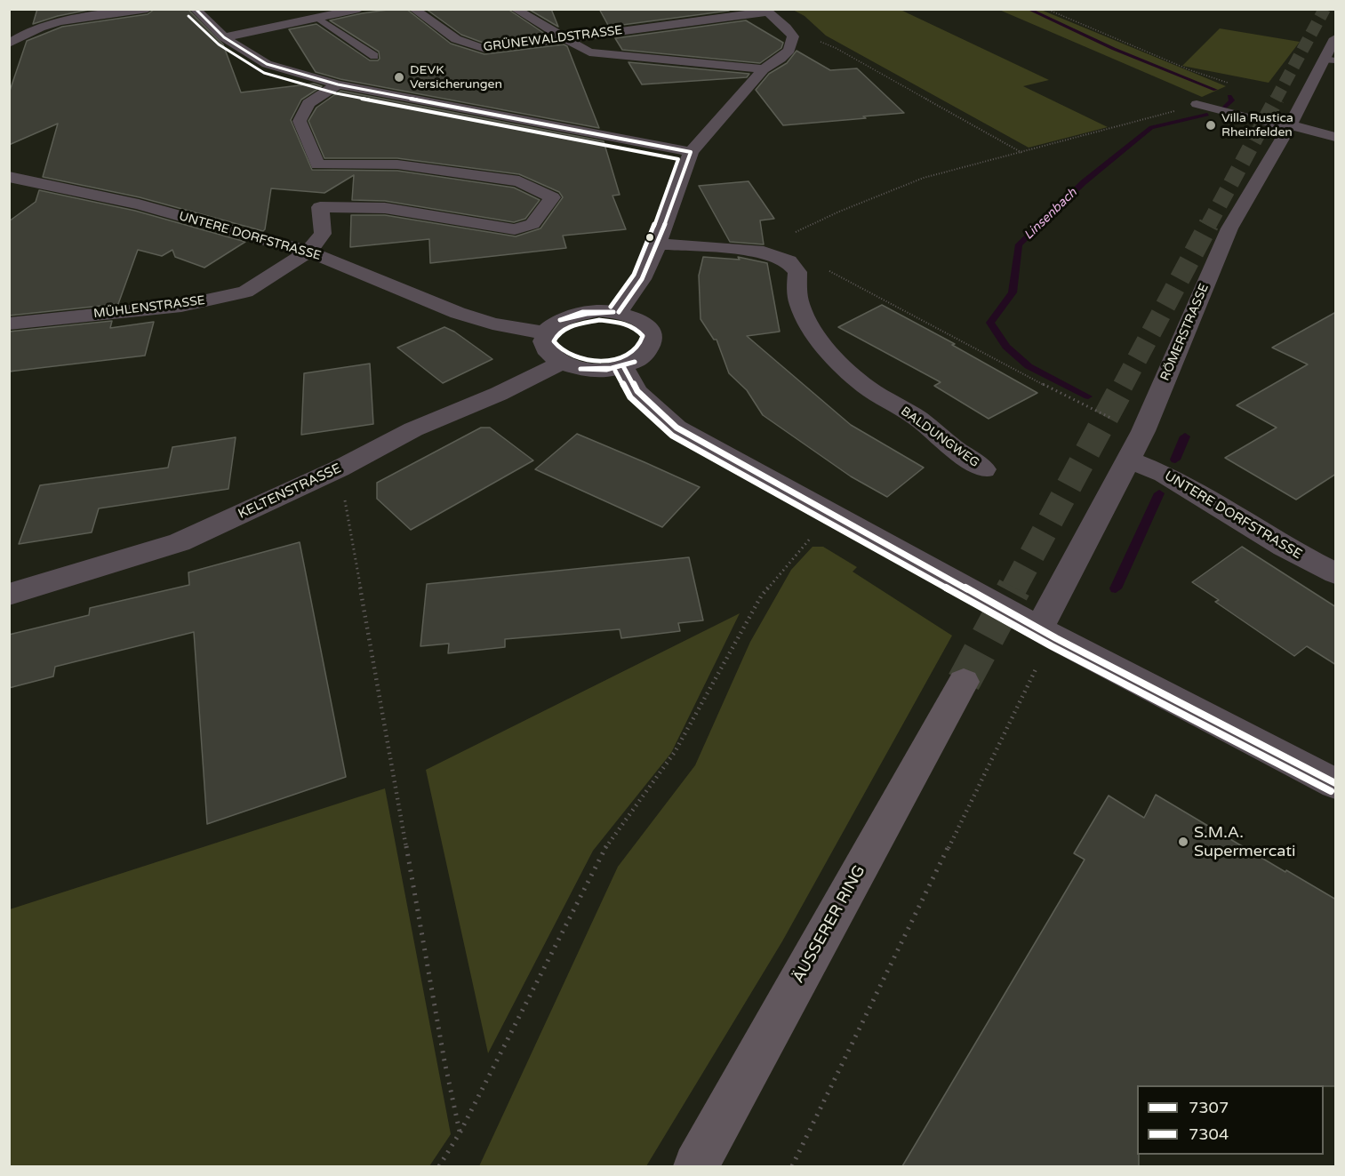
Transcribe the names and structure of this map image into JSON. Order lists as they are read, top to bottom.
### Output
{
  "streets": {
    "main road": ["ÄUSSERER RING"],
    "street": [
      "GRÜNEWALDSTRASSE",
      "UNTERE DORFSTRASSE",
      "MÜHLENSTRASSE",
      "RÖMERSTRASSE",
      "BALDUNGWEG",
      "KELTENSTRASSE"
    ]
  },
  "crossings": [
    ["UNTERE DORFSTRASSE", "MÜHLENSTRASSE"],
    ["UNTERE DORFSTRASSE", "RÖMERSTRASSE"],
    ["UNTERE DORFSTRASSE", "KELTENSTRASSE"]
  ],
  "water": ["Linsenbach"],
  "places": ["DEVK Versicherungen", "Villa Rustica Rheinfelden", "S.M.A. Supermercati"],
  "lines": ["transit line 7307", "transit line 7304"],
  "legend": ["7307", "7304"]
}
